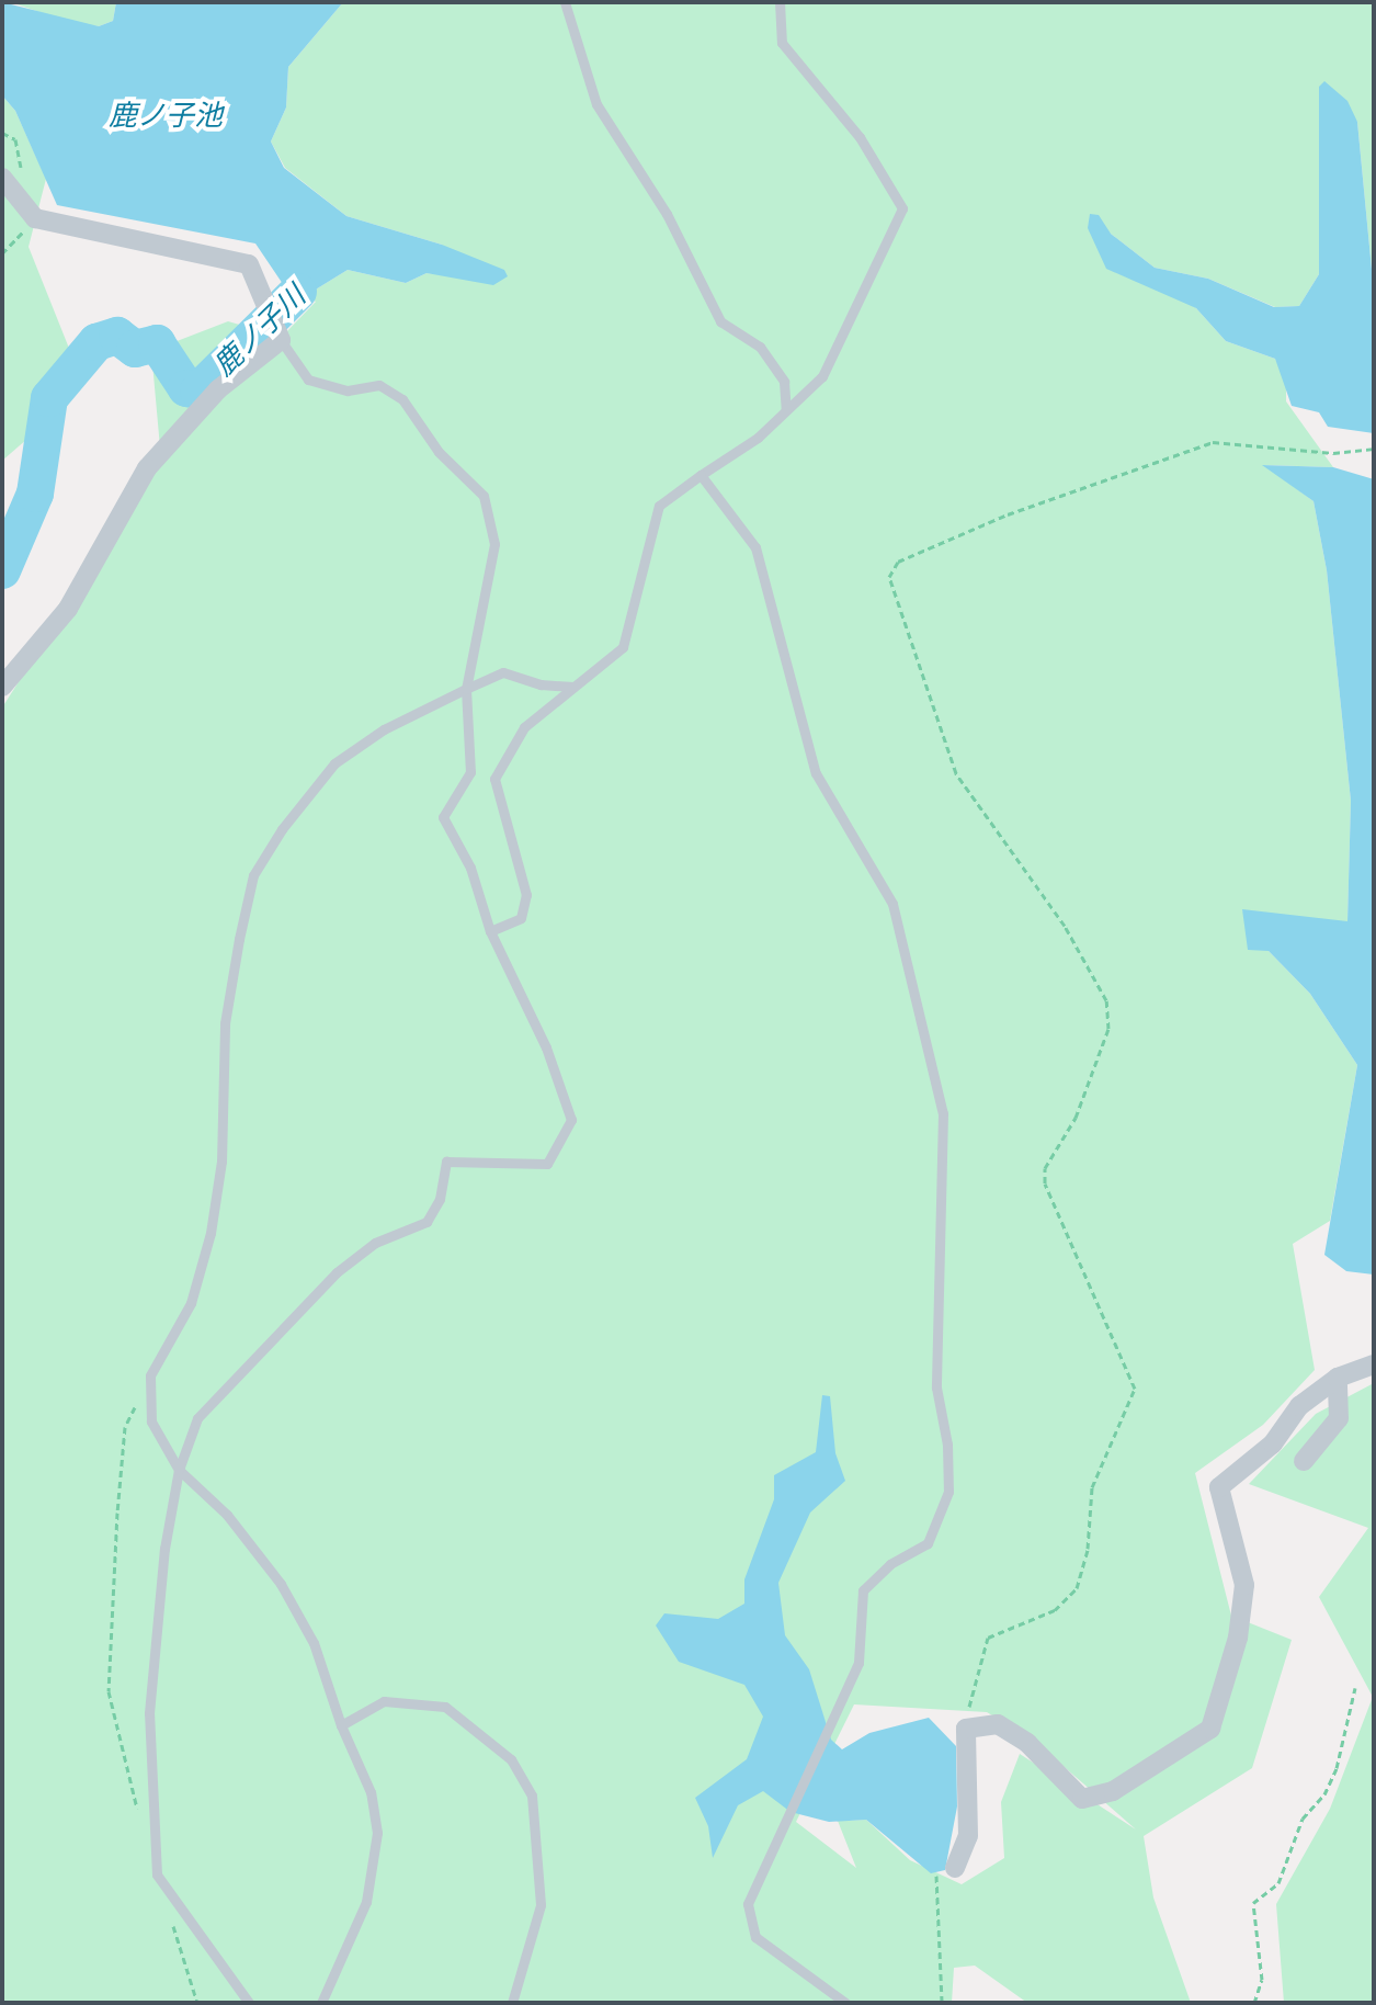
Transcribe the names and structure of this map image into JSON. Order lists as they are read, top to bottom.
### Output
{
  "water": ["鹿ノ子池", "鹿ノ子川"]
}
